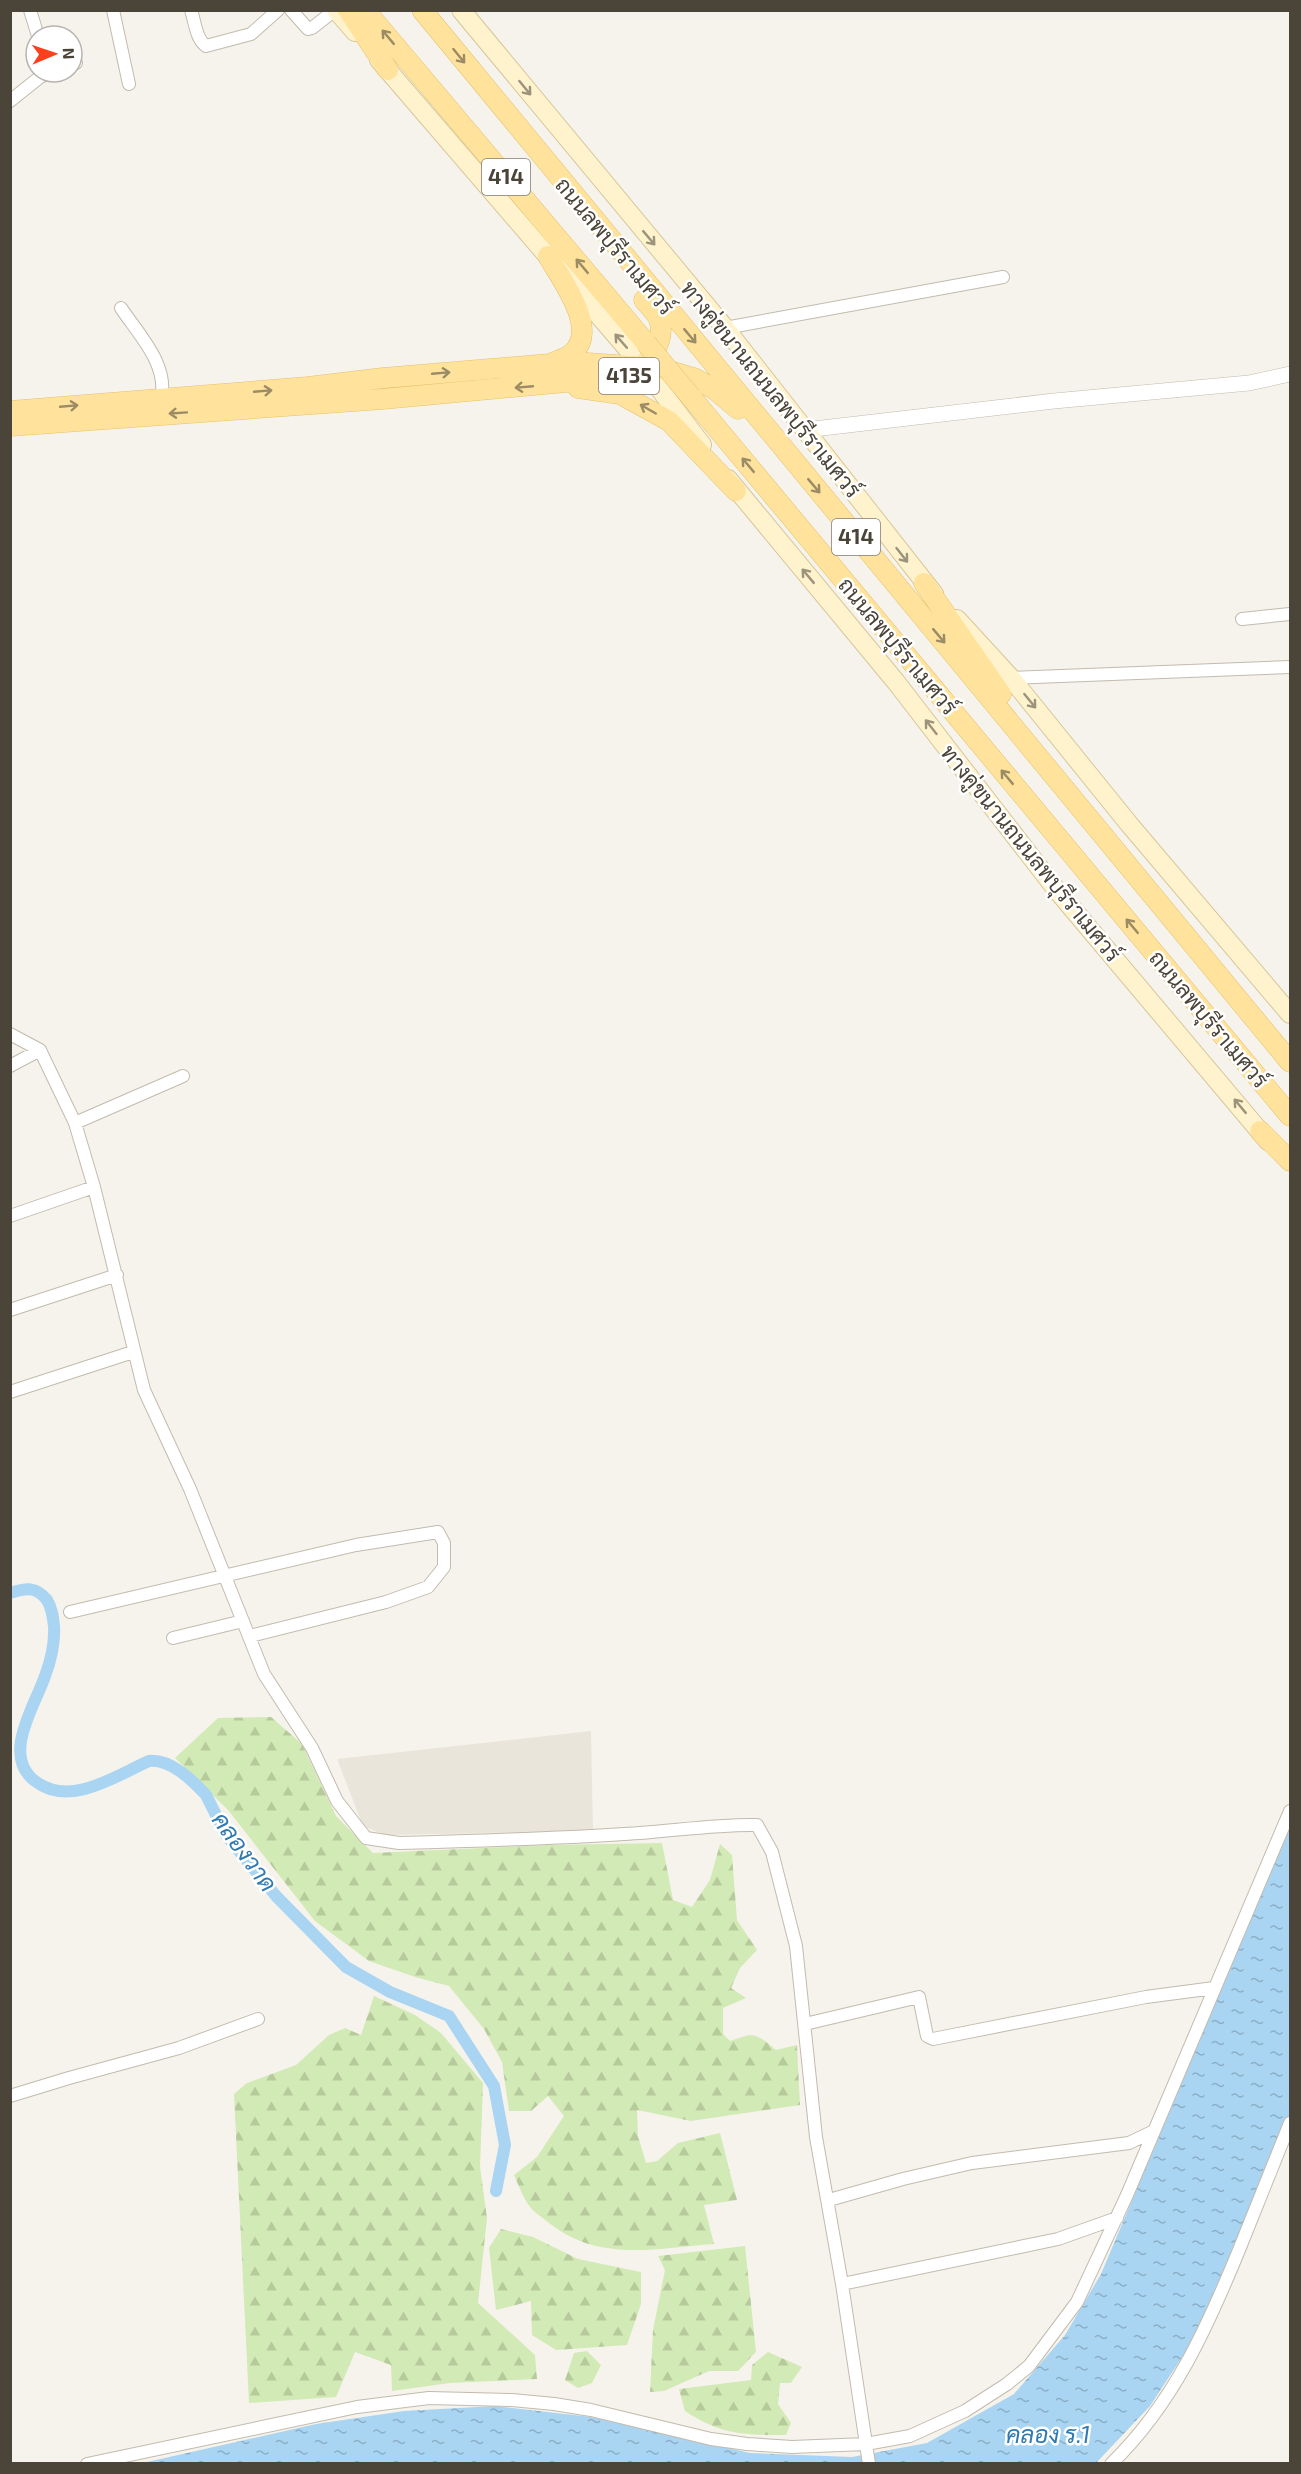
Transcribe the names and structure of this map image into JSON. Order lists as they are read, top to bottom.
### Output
{
  "streets": {
    "main road": [
      "414",
      "ถนนลพบุรีราเมศวร์",
      "4135",
      "ทางคู่ขนานถนนลพบุรีราเมศวร์"
    ]
  },
  "crossings": [
    ["ถนนลพบุรีราเมศวร์", "4135"],
    ["4135", "ทางคู่ขนานถนนลพบุรีราเมศวร์"]
  ],
  "water": ["คลองวาด", "คลอง ร.1"],
  "north": "right"
}
